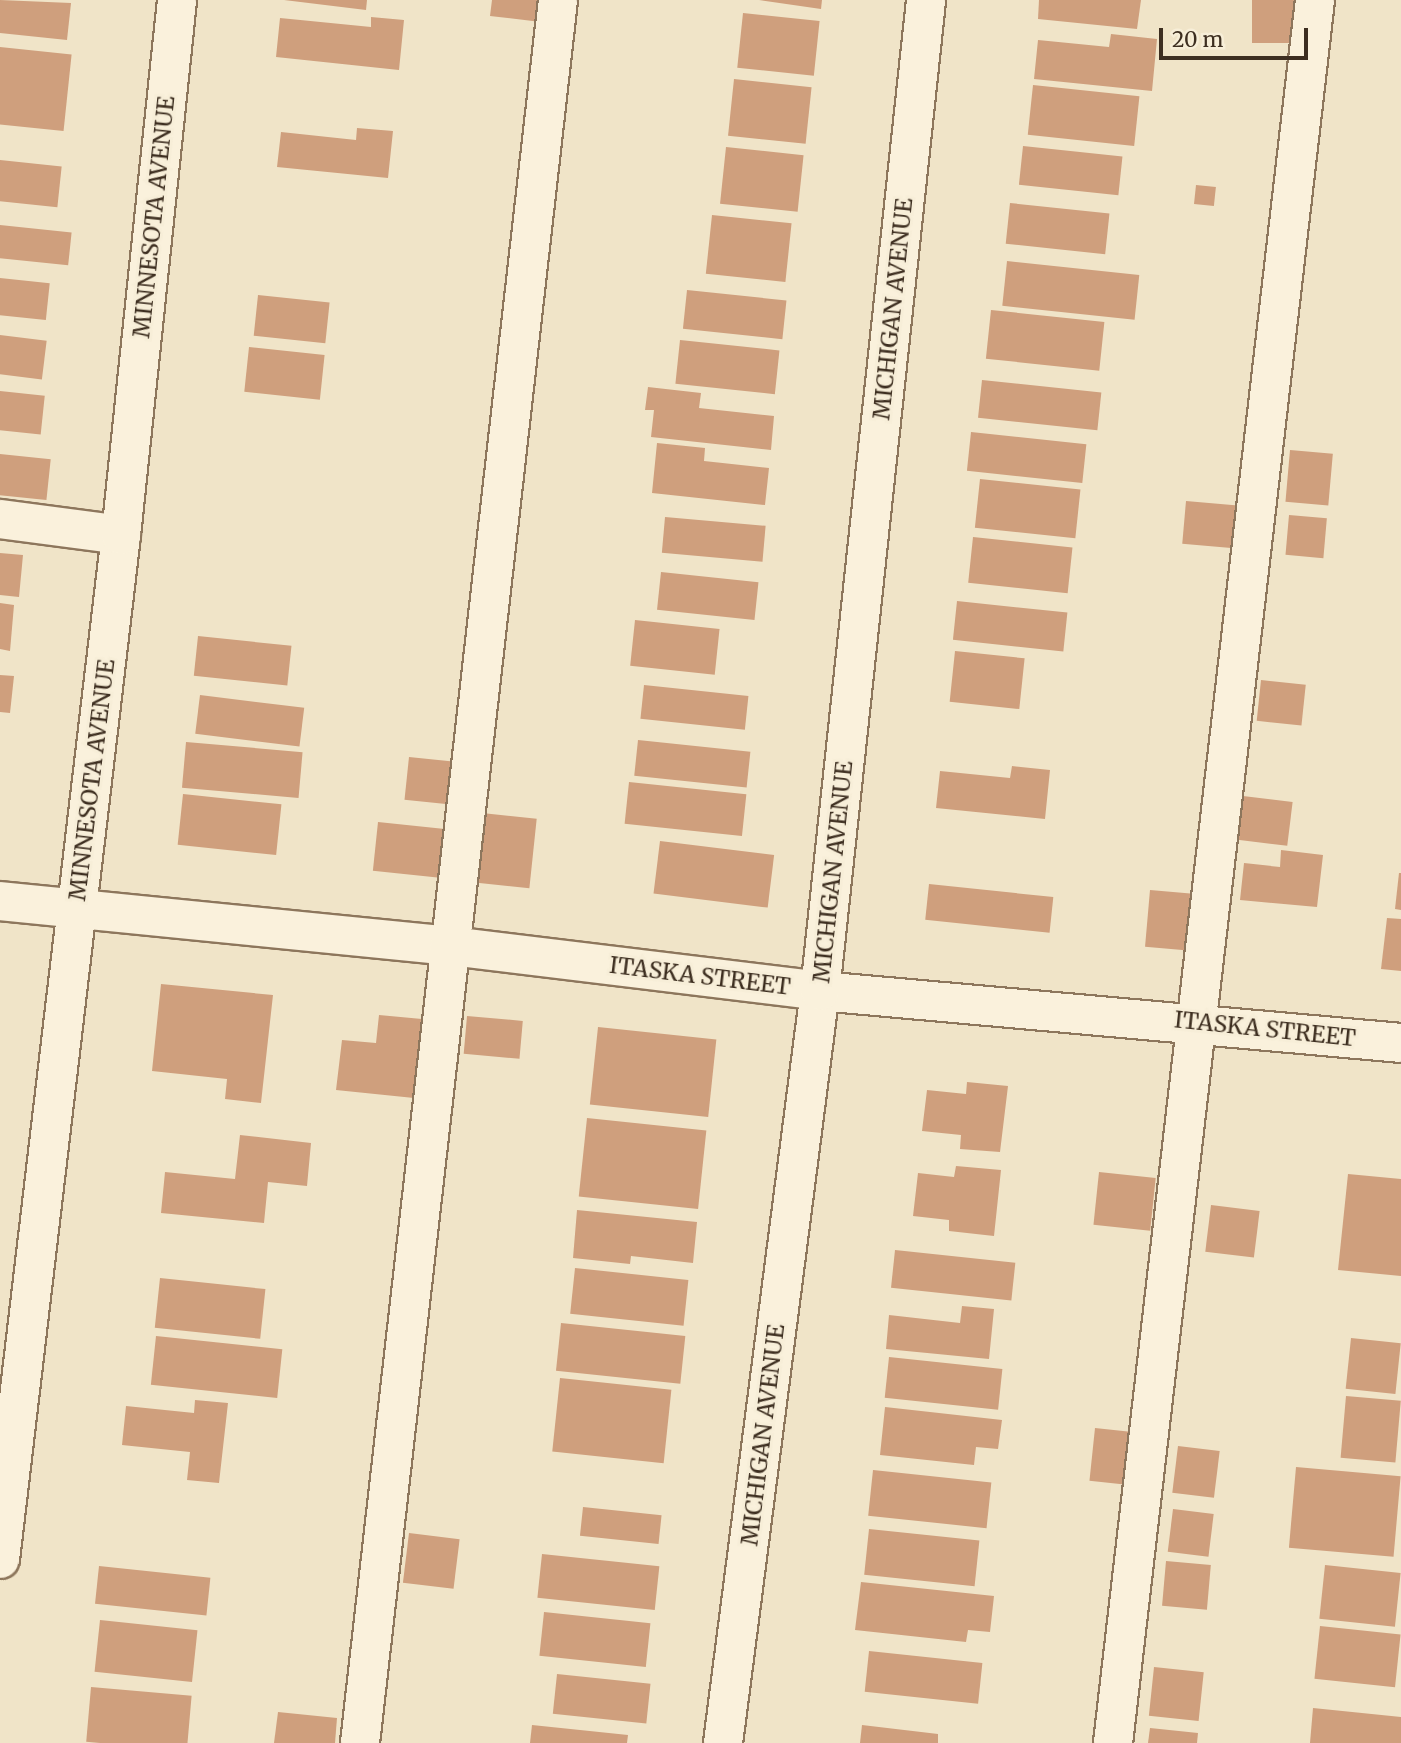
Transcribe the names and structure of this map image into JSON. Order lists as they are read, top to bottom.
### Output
{
  "streets": {
    "street": ["MINNESOTA AVENUE", "MICHIGAN AVENUE", "ITASKA STREET"]
  },
  "crossings": [
    ["MINNESOTA AVENUE", "ITASKA STREET"],
    ["MICHIGAN AVENUE", "ITASKA STREET"]
  ],
  "scale_bar": "20 m"
}
